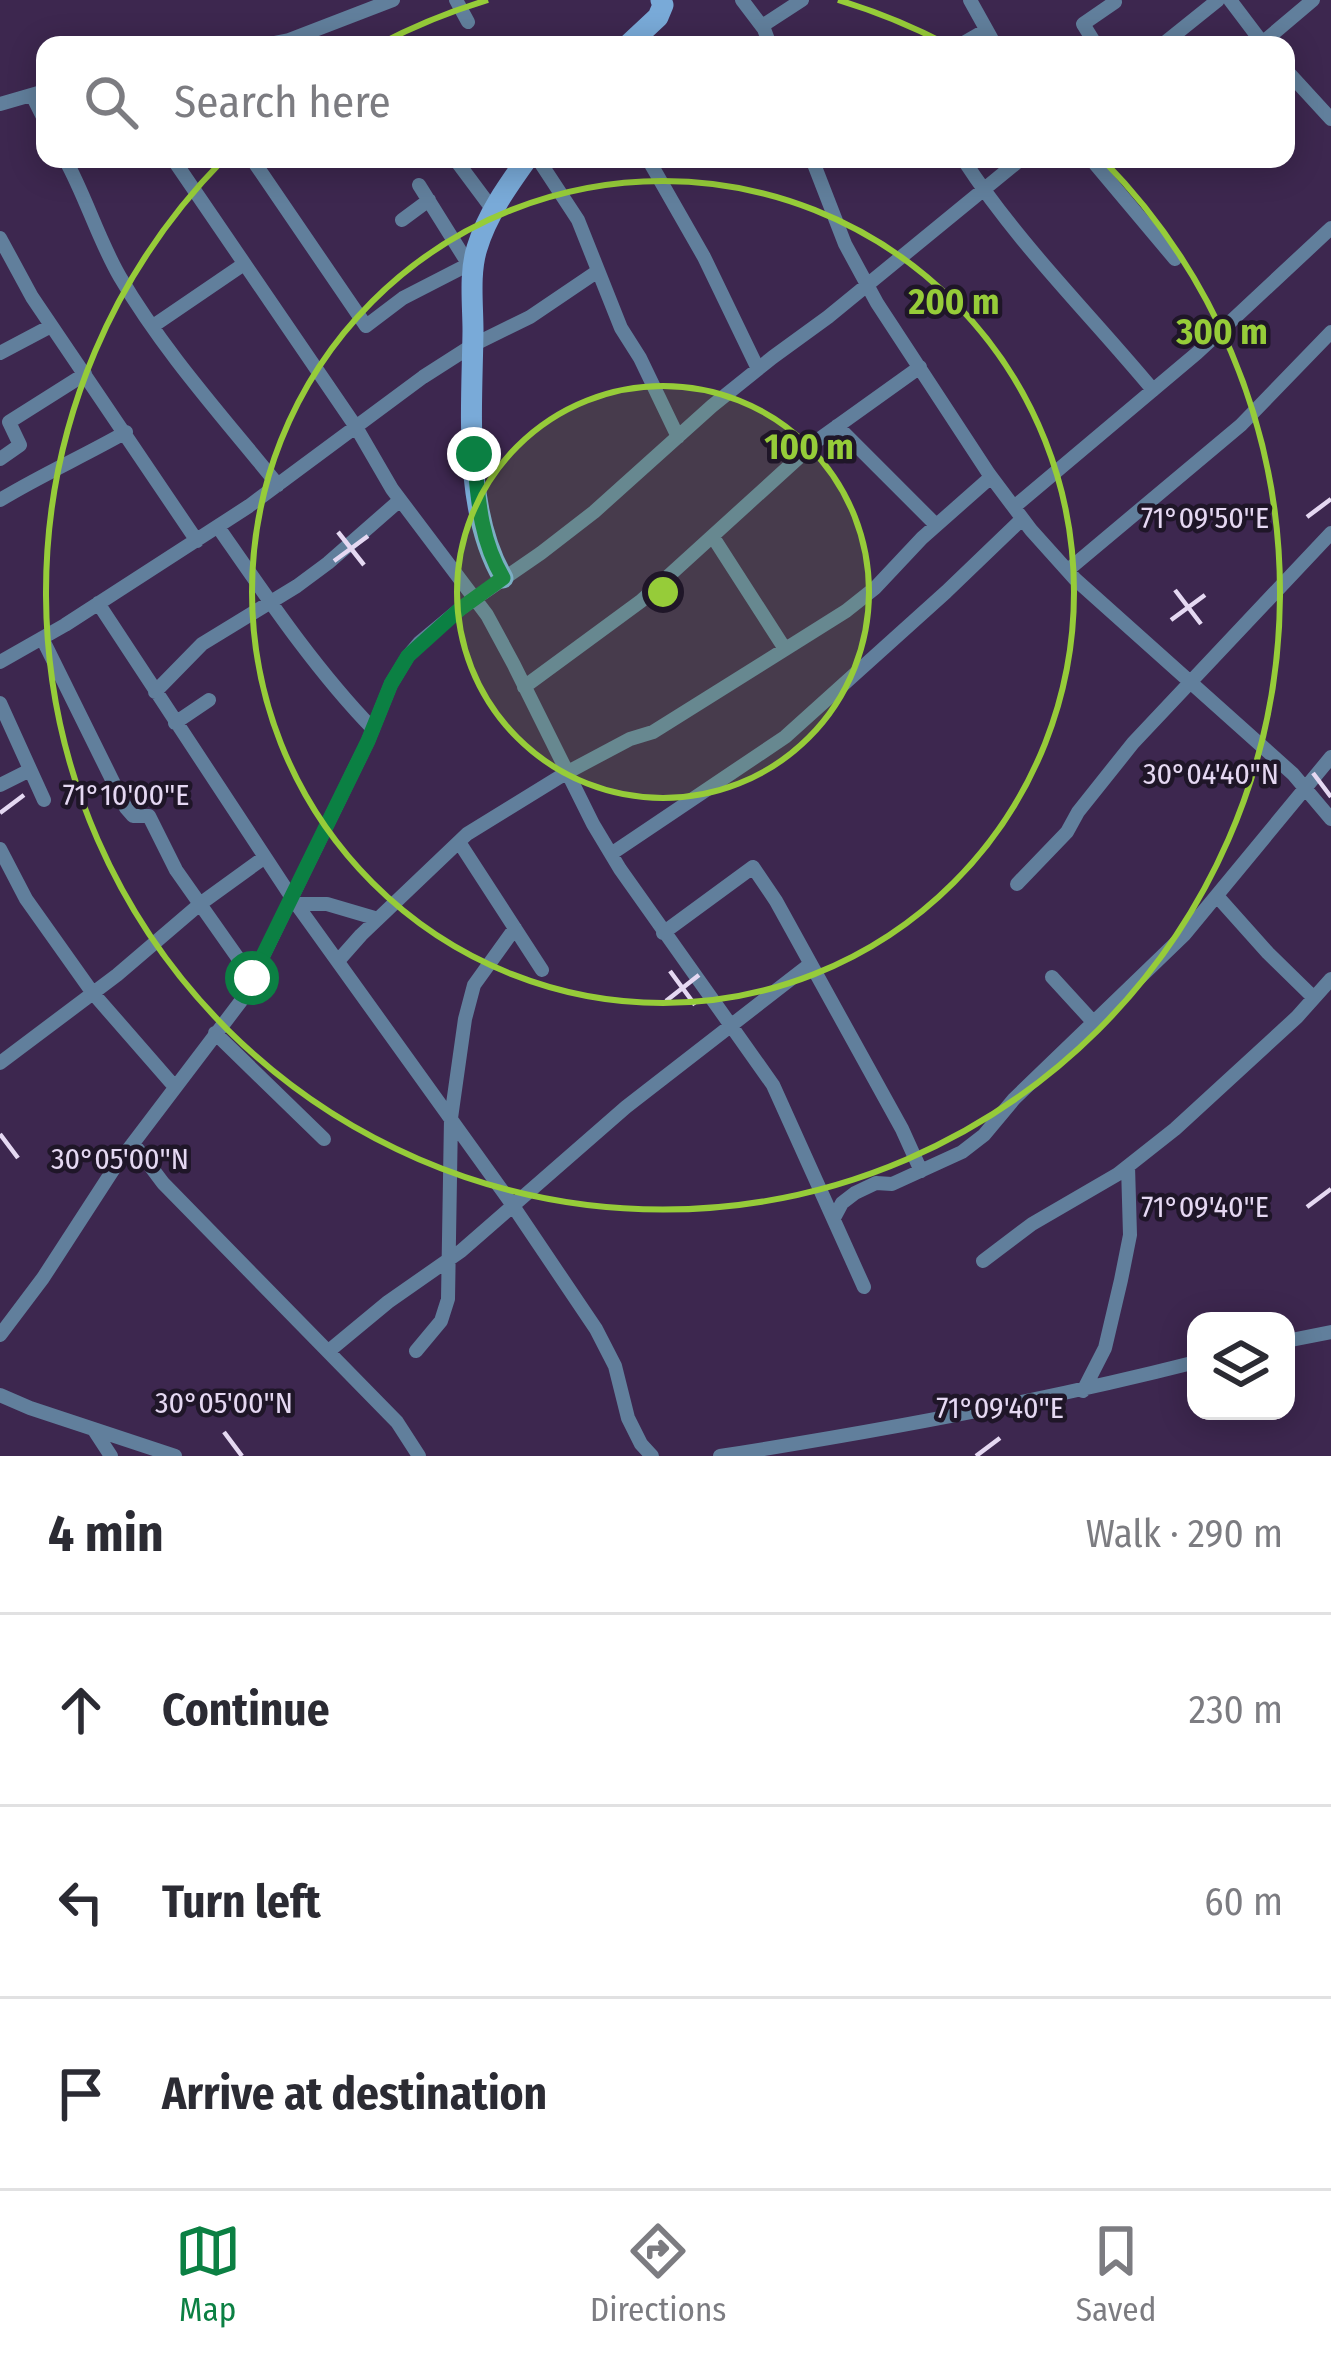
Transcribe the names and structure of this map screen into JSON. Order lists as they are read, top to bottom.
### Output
{
  "page": {
    "search": "Search here",
    "heading": ["4 min", "Walk · 290 m"],
    "list": [
      ["Continue", "230 m"],
      ["Turn left", "60 m"],
      "Arrive at destination"
    ],
    "nav": ["Map", "Directions", "Saved"]
  },
  "coordinates": [
    "71°09'50\"E",
    "30°04'40\"N",
    "71°10'00\"E",
    "30°05'00\"N",
    "71°09'40\"E"
  ],
  "rings": ["200 m", "300 m", "100 m"]
}
